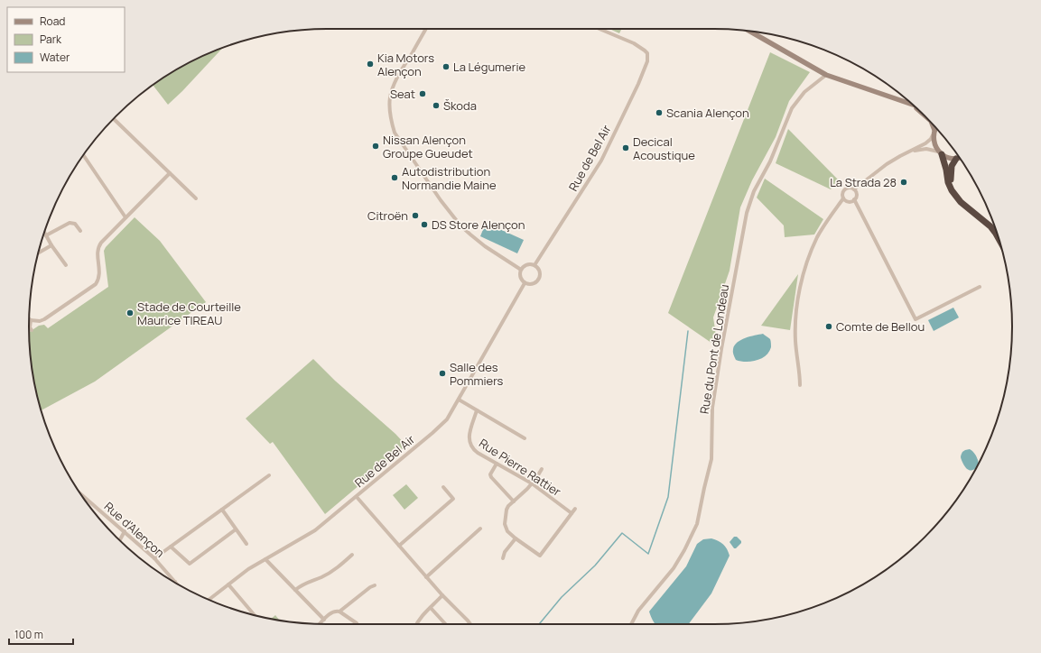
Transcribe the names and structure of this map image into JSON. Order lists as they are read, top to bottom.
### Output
{
  "streets": {
    "street": [
      "Rue de Bel Air",
      "Rue du Pont de Londeau",
      "Rue Pierre Rattier",
      "Rue d'Alençon"
    ]
  },
  "places": [
    "Kia Motors Alençon",
    "La Légumerie",
    "Seat",
    "Škoda",
    "Scania Alençon",
    "Nissan Alençon Groupe Gueudet",
    "Decical Acoustique",
    "Autodistribution Normandie Maine",
    "La Strada 28",
    "Citroën",
    "DS Store Alençon",
    "Stade de Courteille Maurice TIREAU",
    "Comte de Bellou",
    "Salle des Pommiers"
  ],
  "legend": ["Road", "Park", "Water"],
  "scale_bar": "100 m"
}
